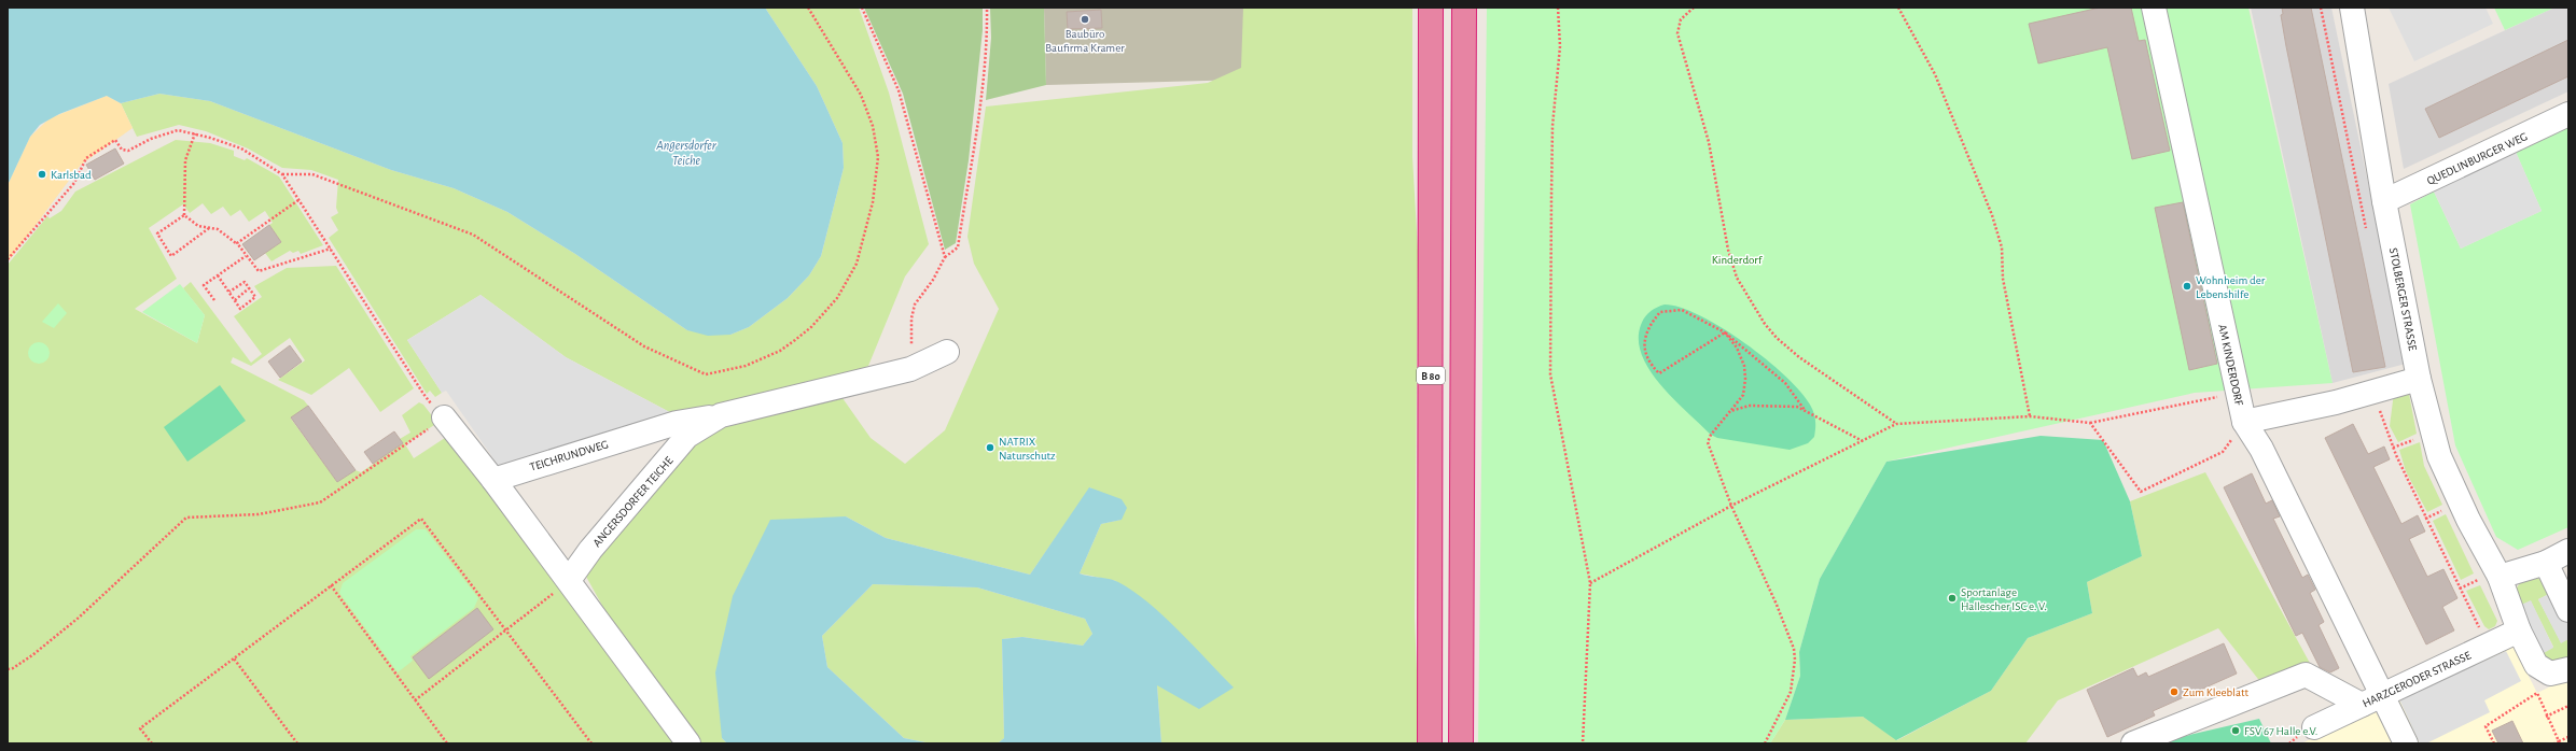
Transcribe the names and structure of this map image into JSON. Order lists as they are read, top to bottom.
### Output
{
  "streets": {
    "highway": ["B 80"],
    "street": [
      "QUEDLINBURGER WEG",
      "STOLBERGER STRASSE",
      "AM KINDERDORF",
      "TEICHRUNDWEG",
      "ANGERSDORFER TEICHE",
      "HARZGERODER STRASSE"
    ]
  },
  "crossings": [
    ["QUEDLINBURGER WEG", "STOLBERGER STRASSE"],
    ["AM KINDERDORF", "HARZGERODER STRASSE"],
    ["TEICHRUNDWEG", "ANGERSDORFER TEICHE"]
  ],
  "water": ["Angersdorfer Teiche"],
  "parks": ["Kinderdorf"],
  "places": [
    "Baubüro Baufirma Kramer",
    "Karlsbad",
    "Wohnheim der Lebenshilfe",
    "NATRIX Naturschutz",
    "Sportanlage Hallescher ISC e. V.",
    "Zum Kleeblatt",
    "FSV 67 Halle e.V."
  ]
}
